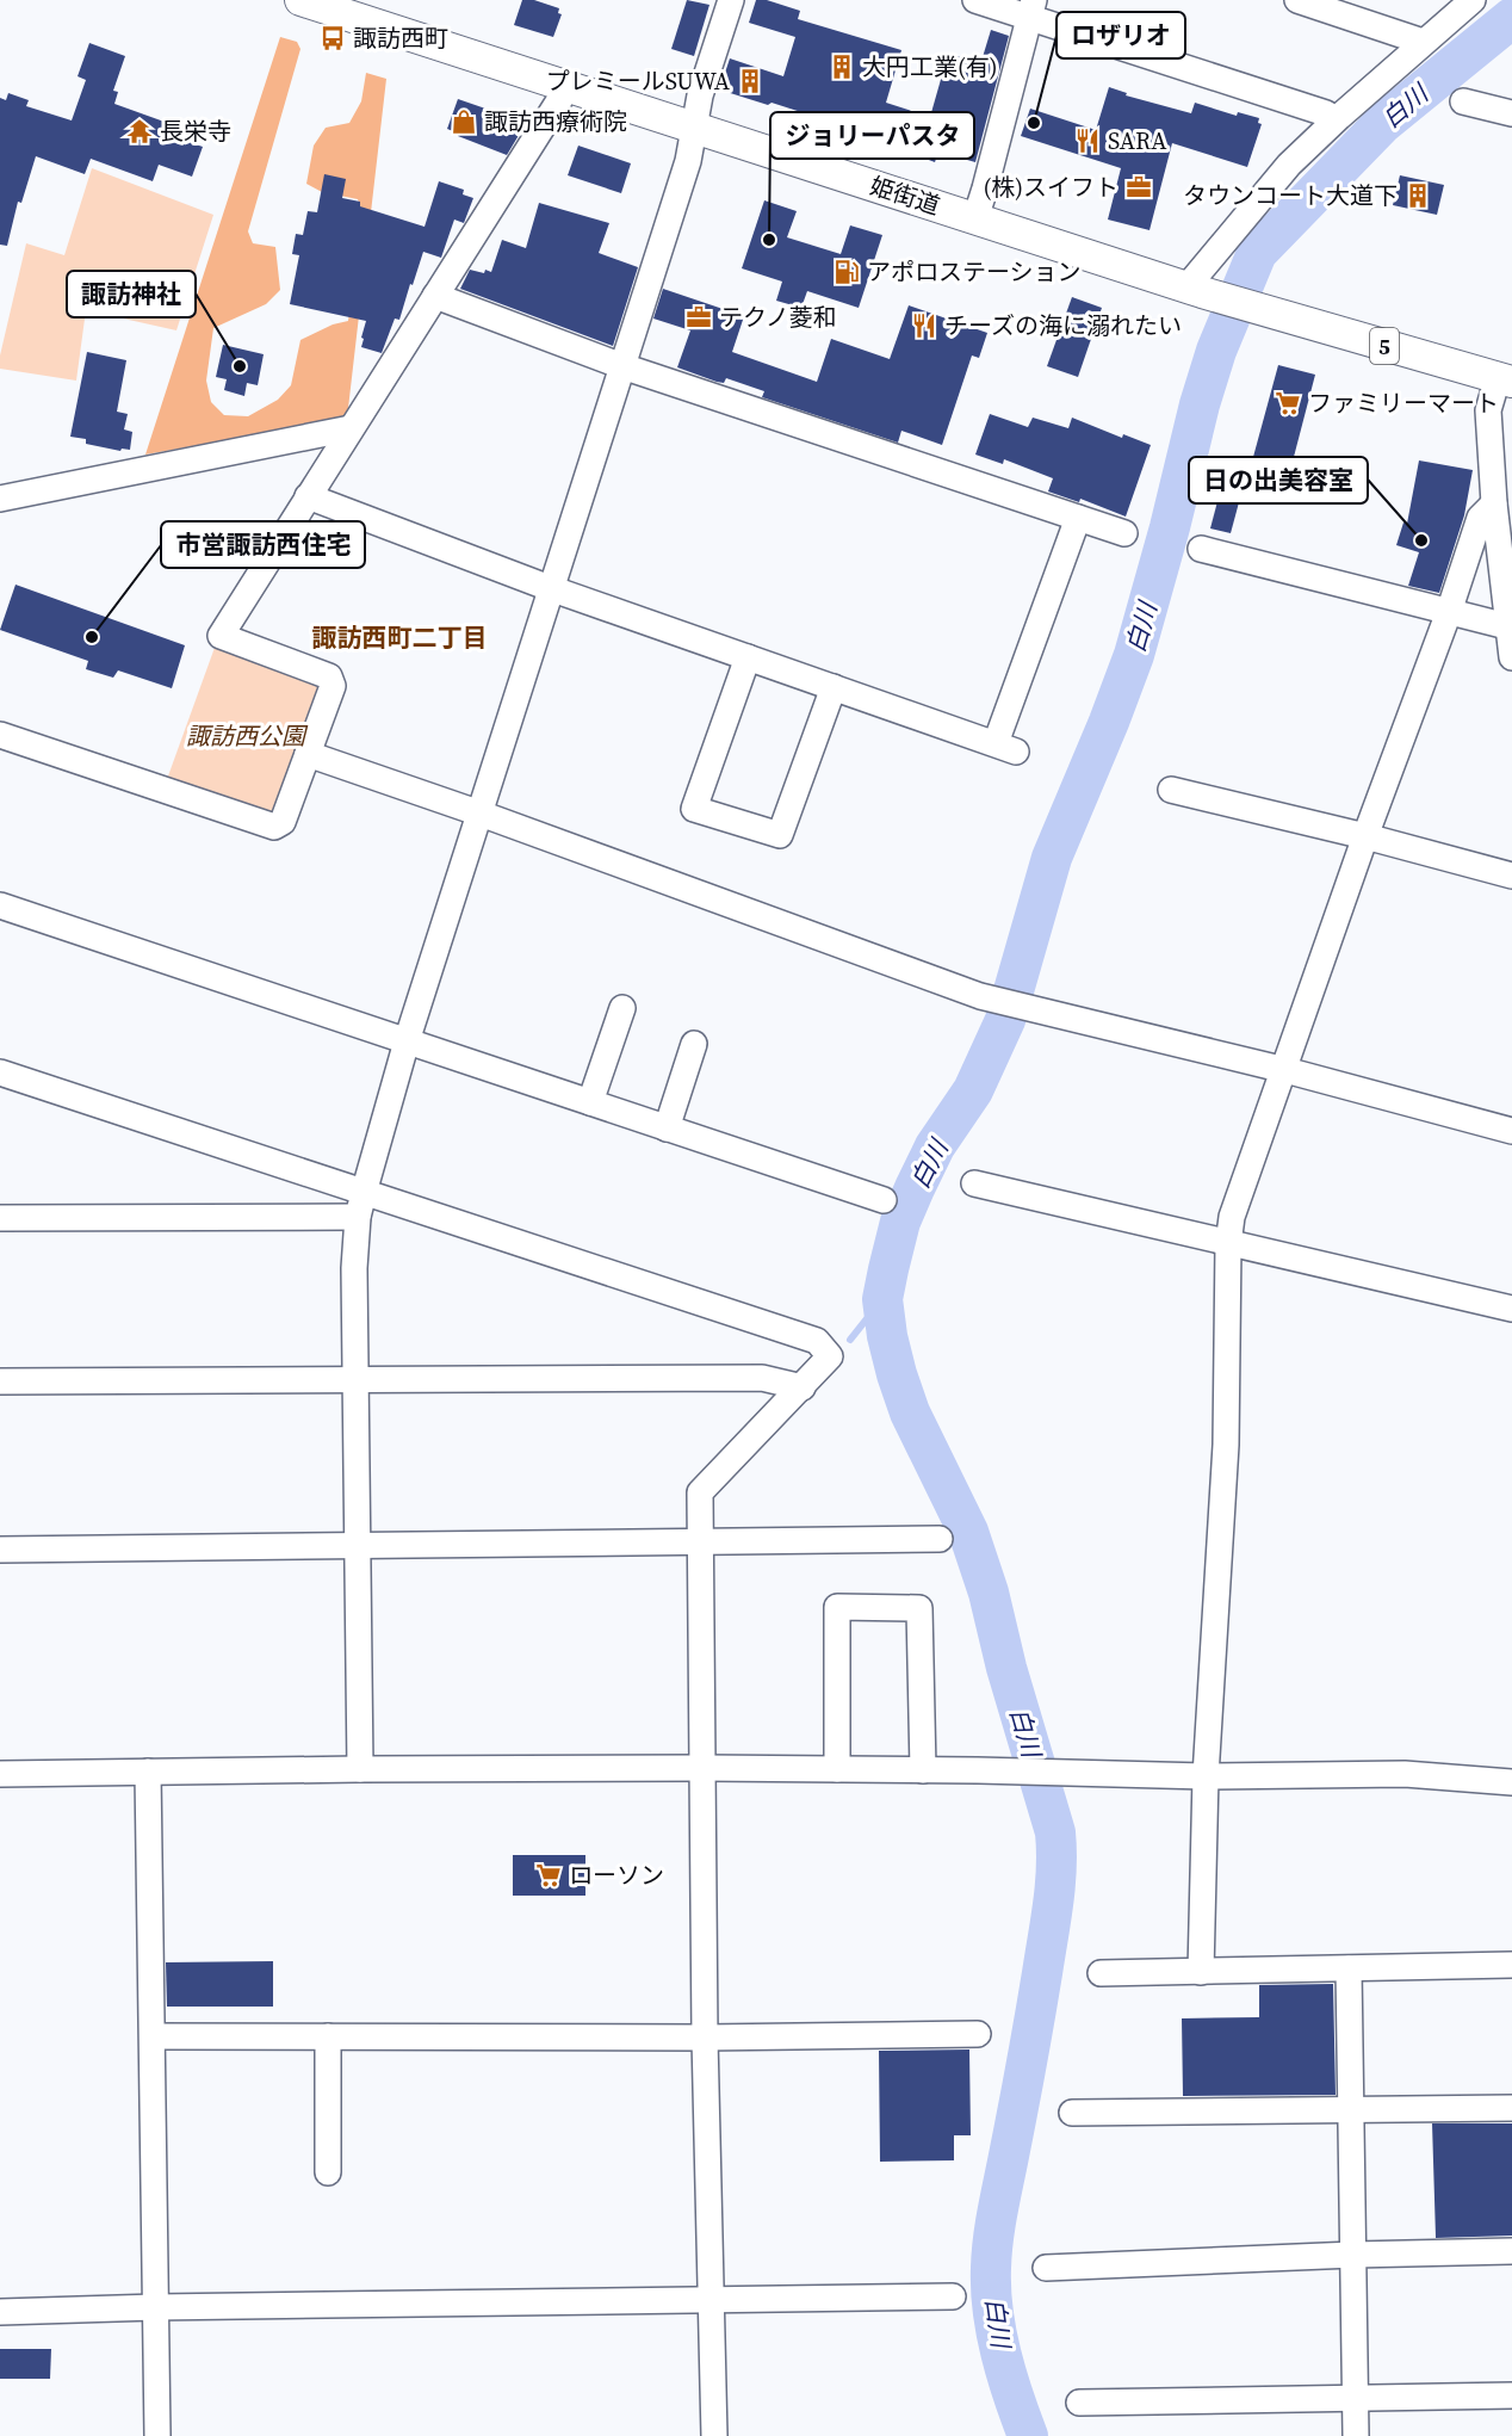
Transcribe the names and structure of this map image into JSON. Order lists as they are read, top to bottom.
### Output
{
  "streets": {
    "main road": ["姫街道", "5"]
  },
  "districts": ["諏訪西町二丁目"],
  "water": ["白川"],
  "parks": ["諏訪西公園"],
  "places": {
    "bus stop": ["諏訪西町"],
    "building": ["大円工業(有)", "プレミールSUWA", "タウンコート大道下"],
    "shop": ["諏訪西療術院"],
    "other": [
      "ロザリオ",
      "ジョリーパスタ",
      "諏訪神社",
      "日の出美容室",
      "市営諏訪西住宅"
    ],
    "temple": ["長栄寺"],
    "restaurant": ["SARA", "チーズの海に溺れたい"],
    "office": ["(株)スイフト", "テクノ菱和"],
    "fuel station": ["アポロステーション"],
    "supermarket": ["ファミリーマート", "ローソン"]
  }
}
